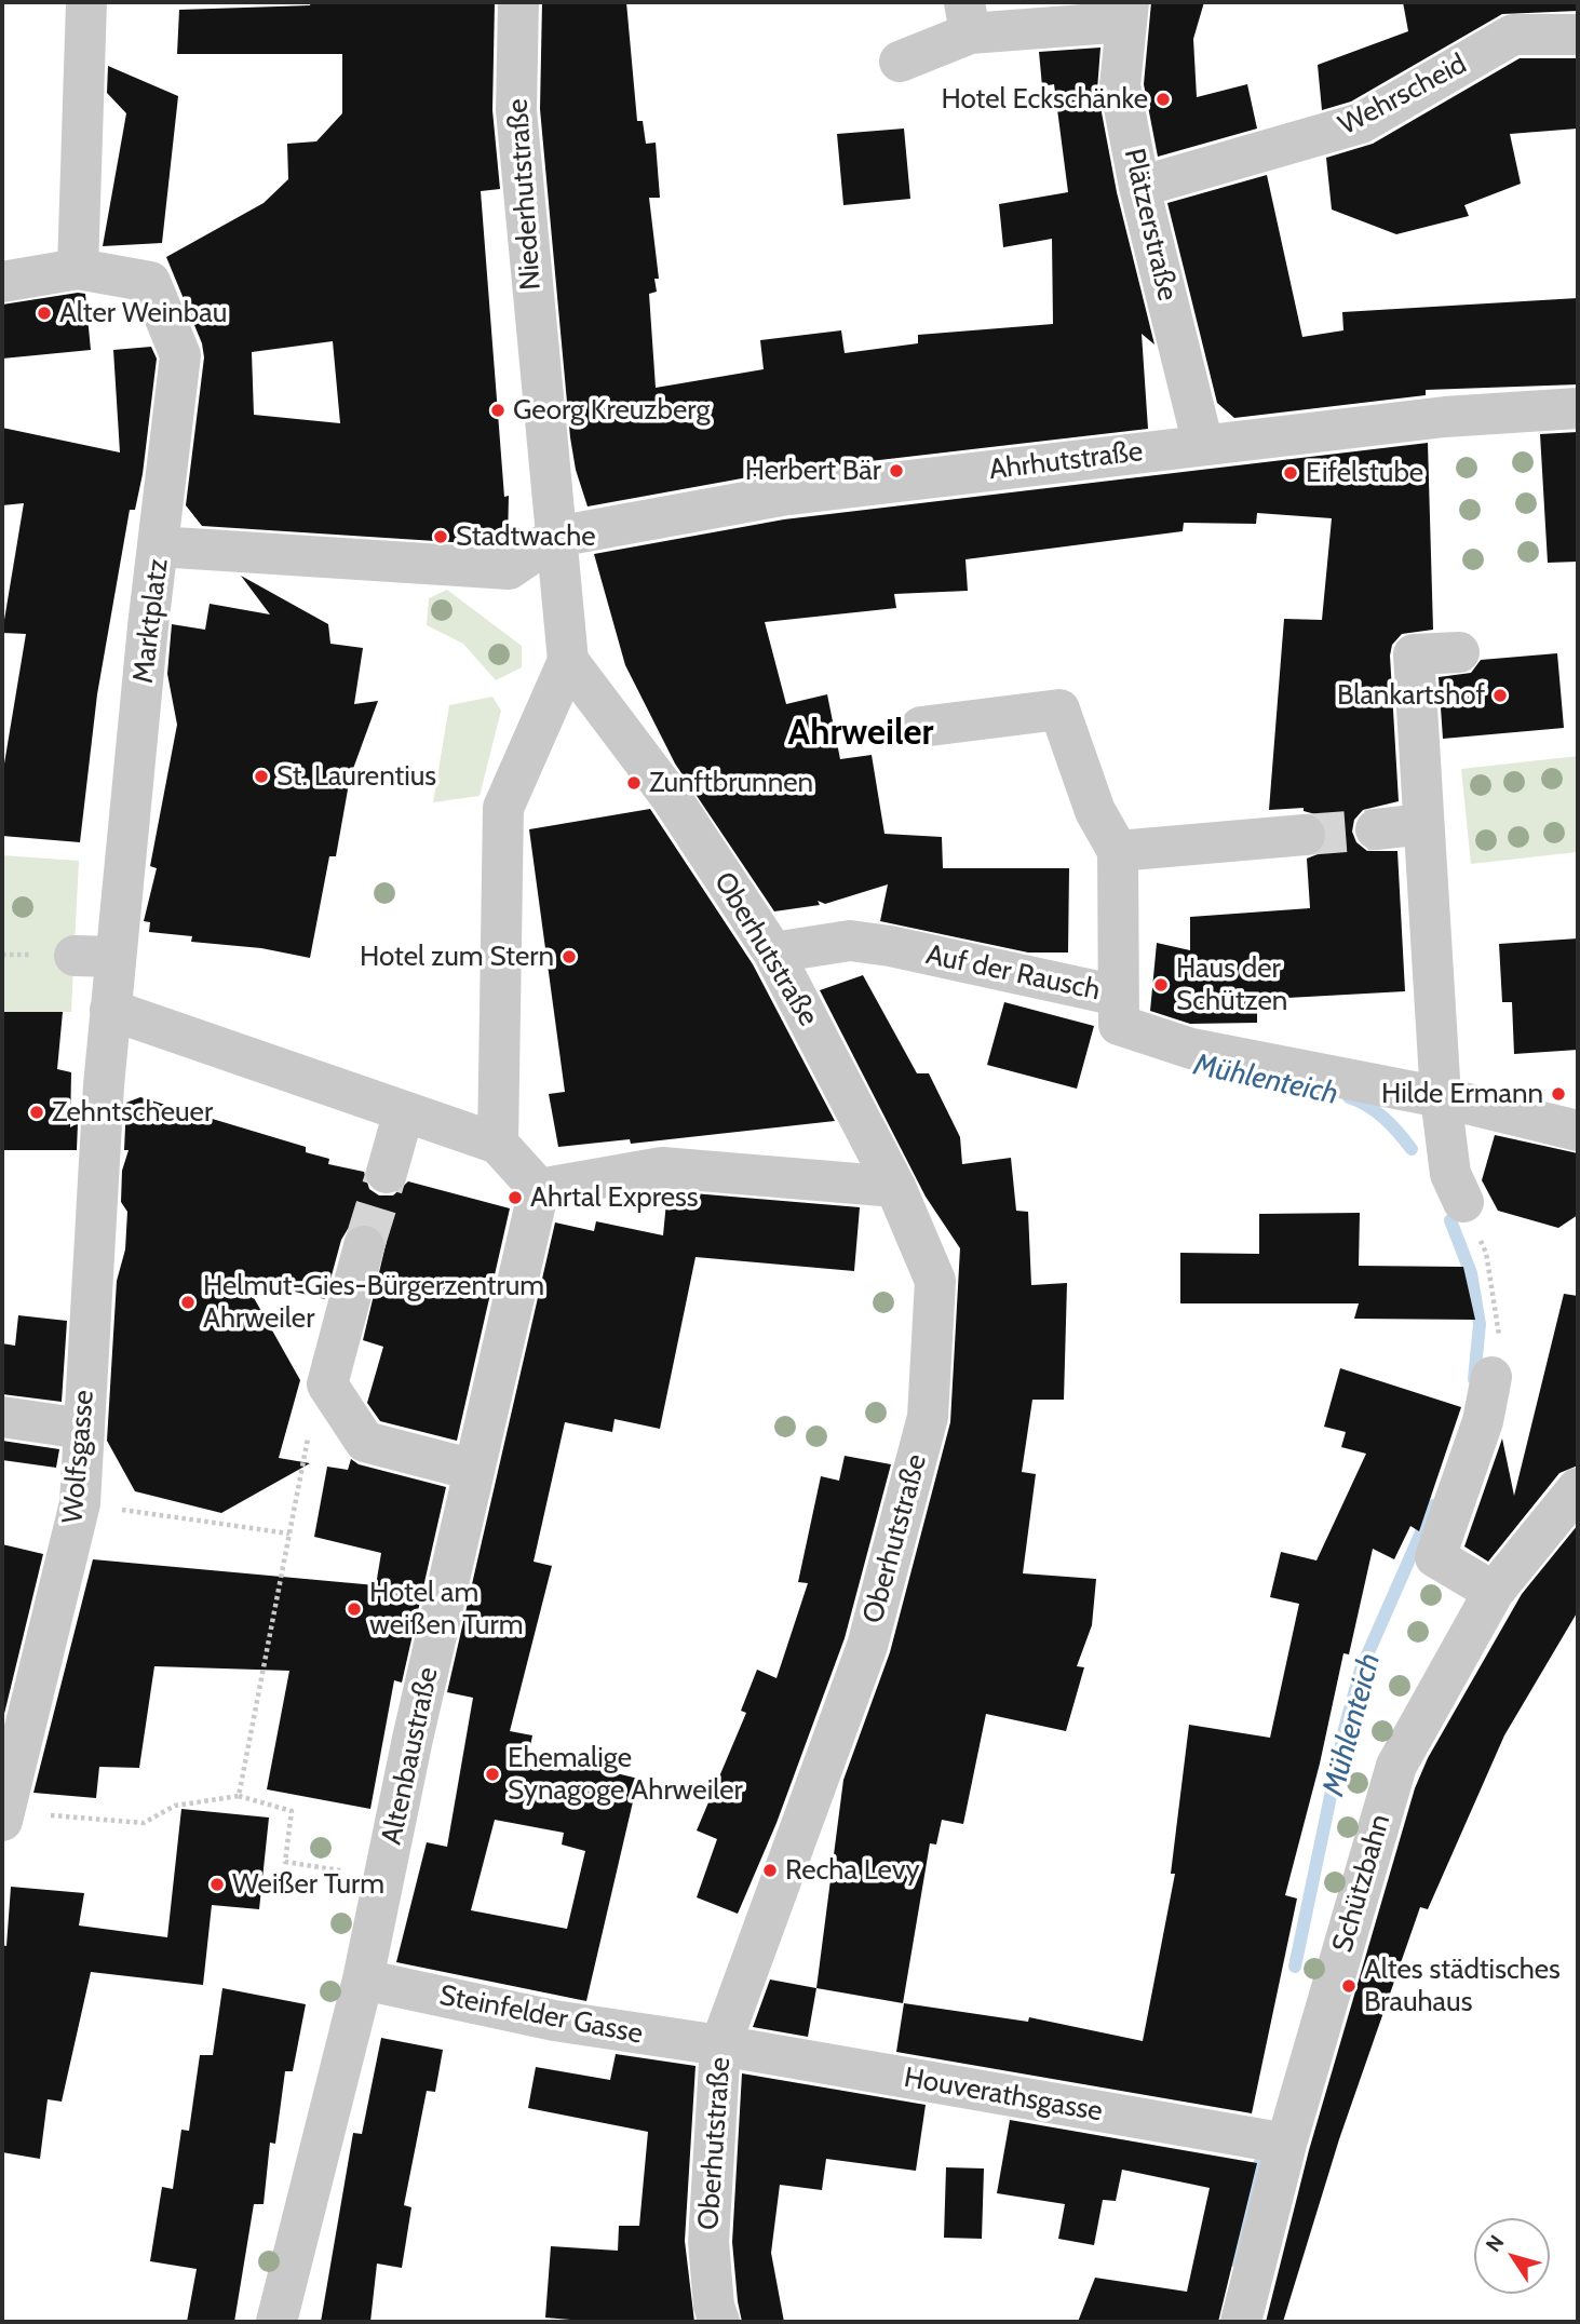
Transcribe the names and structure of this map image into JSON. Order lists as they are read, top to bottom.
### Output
{
  "streets": {
    "street": [
      "Wehrscheid",
      "Niederhutstraße",
      "Plätzerstraße",
      "Ahrhutstraße",
      "Marktplatz",
      "Oberhutstraße",
      "Auf der Rausch",
      "Wolfsgasse",
      "Altenbaustraße",
      "Schützbahn",
      "Steinfelder Gasse",
      "Houverathsgasse"
    ]
  },
  "crossings": [
    ["Wehrscheid", "Plätzerstraße"],
    ["Niederhutstraße", "Ahrhutstraße"],
    ["Niederhutstraße", "Marktplatz"],
    ["Plätzerstraße", "Ahrhutstraße"],
    ["Ahrhutstraße", "Marktplatz"],
    ["Marktplatz", "Wolfsgasse"],
    ["Oberhutstraße", "Auf der Rausch"],
    ["Oberhutstraße", "Steinfelder Gasse"],
    ["Oberhutstraße", "Houverathsgasse"],
    ["Altenbaustraße", "Steinfelder Gasse"],
    ["Schützbahn", "Houverathsgasse"],
    ["Steinfelder Gasse", "Houverathsgasse"]
  ],
  "districts": ["Ahrweiler"],
  "water": ["Mühlenteich"],
  "places": [
    "Hotel Eckschänke",
    "Alter Weinbau",
    "Georg Kreuzberg",
    "Herbert Bär",
    "Eifelstube",
    "Stadtwache",
    "Blankartshof",
    "St. Laurentius",
    "Zunftbrunnen",
    "Hotel zum Stern",
    "Haus der Schützen",
    "Hilde Ermann",
    "Zehntscheuer",
    "Ahrtal Express",
    "Helmut-Gies-Bürgerzentrum Ahrweiler",
    "Hotel am weißen Turm",
    "Ehemalige Synagoge Ahrweiler",
    "Recha Levy",
    "Weißer Turm",
    "Altes städtisches Brauhaus"
  ],
  "north": "top left"
}
